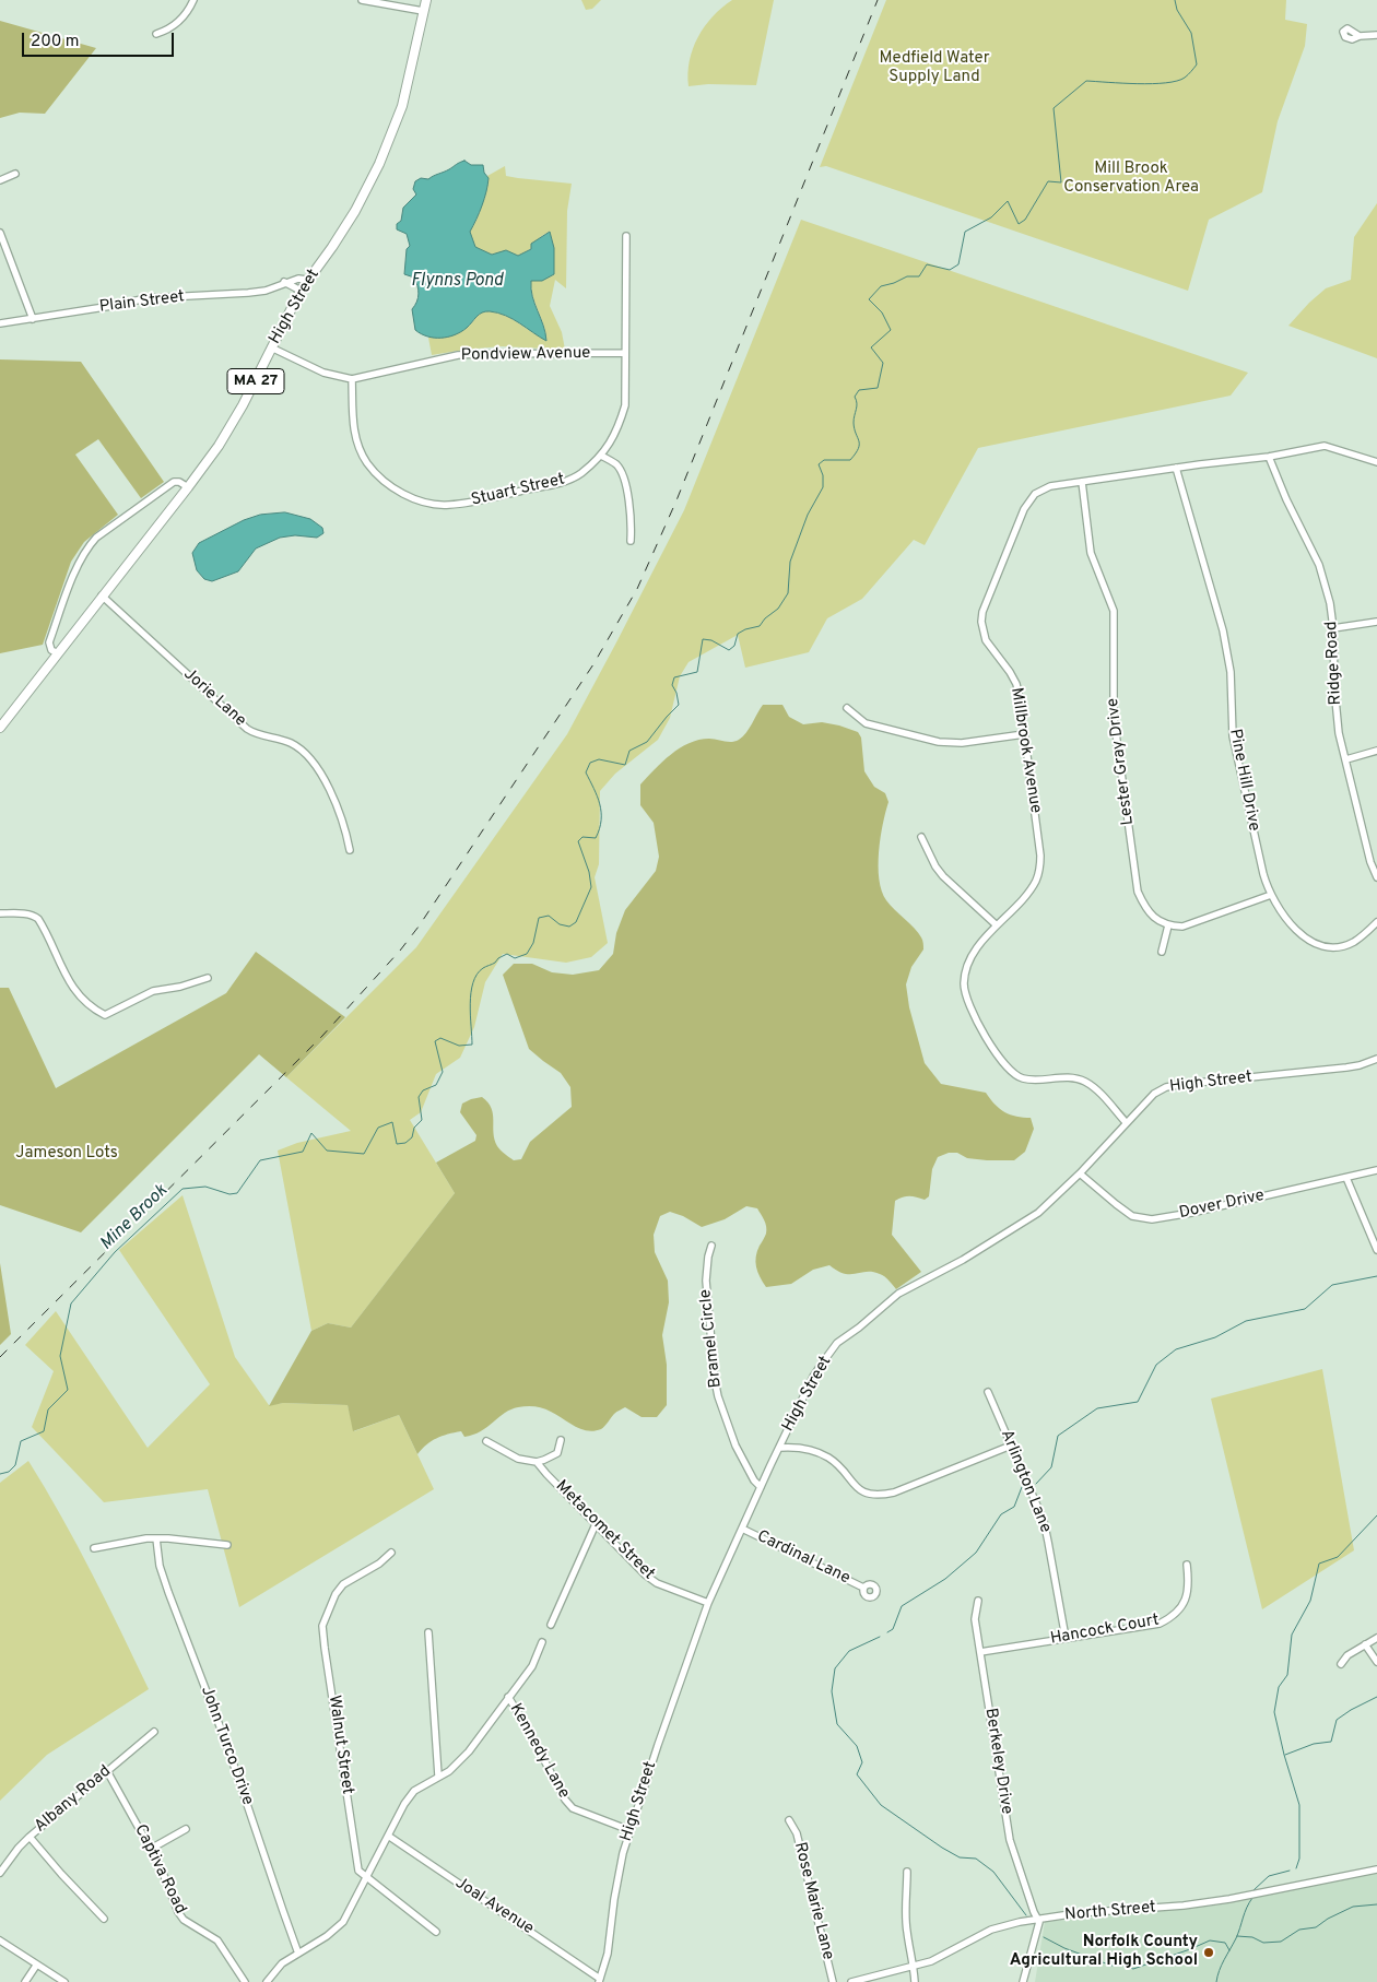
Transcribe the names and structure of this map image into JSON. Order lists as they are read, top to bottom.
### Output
{
  "streets": {
    "main road": ["High Street", "MA 27"],
    "street": [
      "Plain Street",
      "Pondview Avenue",
      "Stuart Street",
      "Ridge Road",
      "Jorie Lane",
      "Millbrook Avenue",
      "Lester Gray Drive",
      "Pine Hill Drive",
      "Dover Drive",
      "Bramel Circle",
      "Arlington Lane",
      "Metacomet Street",
      "Cardinal Lane",
      "Hancock Court",
      "Walnut Street",
      "John Turco Drive",
      "Kennedy Lane",
      "Berkeley Drive",
      "Albany Road",
      "Captiva Road",
      "Rose Marie Lane",
      "Joal Avenue",
      "North Street"
    ]
  },
  "crossings": [
    ["Plain Street", "High Street"],
    ["High Street", "Pondview Avenue"],
    ["High Street", "MA 27"],
    ["High Street", "Jorie Lane"],
    ["High Street", "Millbrook Avenue"],
    ["High Street", "Dover Drive"],
    ["High Street", "Bramel Circle"],
    ["High Street", "Metacomet Street"],
    ["High Street", "Cardinal Lane"],
    ["High Street", "Kennedy Lane"],
    ["High Street", "Joal Avenue"],
    ["Pondview Avenue", "Stuart Street"],
    ["Ridge Road", "Millbrook Avenue"],
    ["Millbrook Avenue", "Lester Gray Drive"],
    ["Millbrook Avenue", "Pine Hill Drive"],
    ["Arlington Lane", "Hancock Court"],
    ["Hancock Court", "Berkeley Drive"],
    ["Berkeley Drive", "North Street"],
    ["Albany Road", "Captiva Road"]
  ],
  "water": ["Flynns Pond", "Mine Brook"],
  "parks": ["Medfield Water Supply Land", "Mill Brook Conservation Area", "Jameson Lots"],
  "places": ["Norfolk County Agricultural High School"],
  "scale_bar": "200 m"
}
